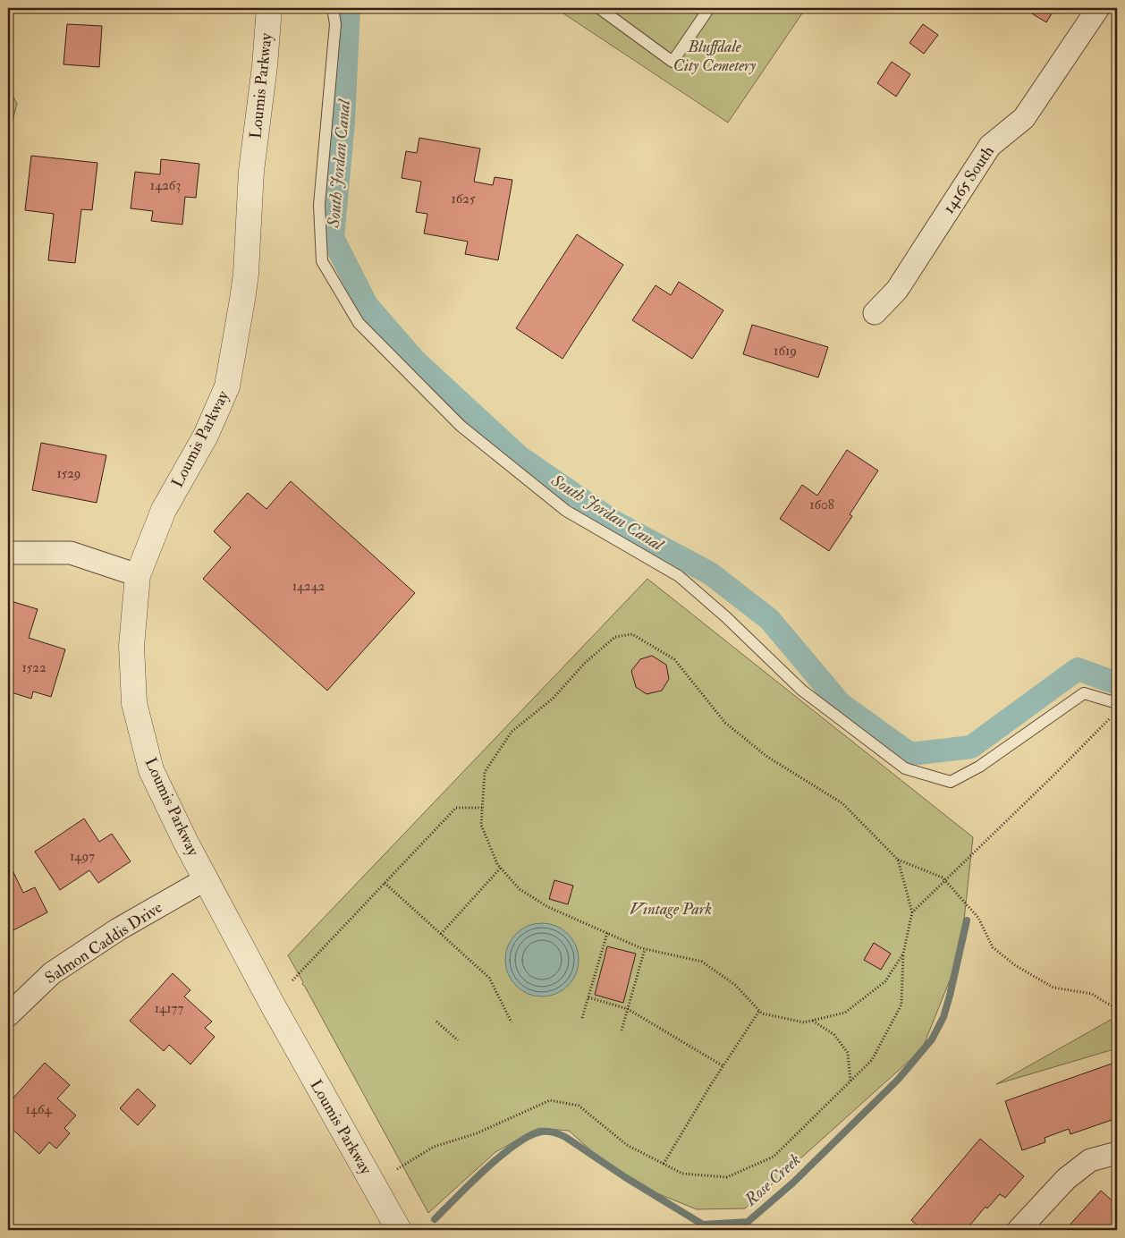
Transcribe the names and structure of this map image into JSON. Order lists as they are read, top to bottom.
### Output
{
  "streets": {
    "street": ["Loumis Parkway", "14165 South", "Salmon Caddis Drive"]
  },
  "crossings": [
    ["Loumis Parkway", "Salmon Caddis Drive"]
  ],
  "water": ["South Jordan Canal", "Rose Creek"],
  "parks": ["Bluffdale City Cemetery", "Vintage Park"],
  "house_numbers": [
    "14263",
    "1625",
    "1619",
    "1529",
    "1608",
    "14242",
    "1522",
    "1497",
    "14177",
    "1464"
  ]
}
